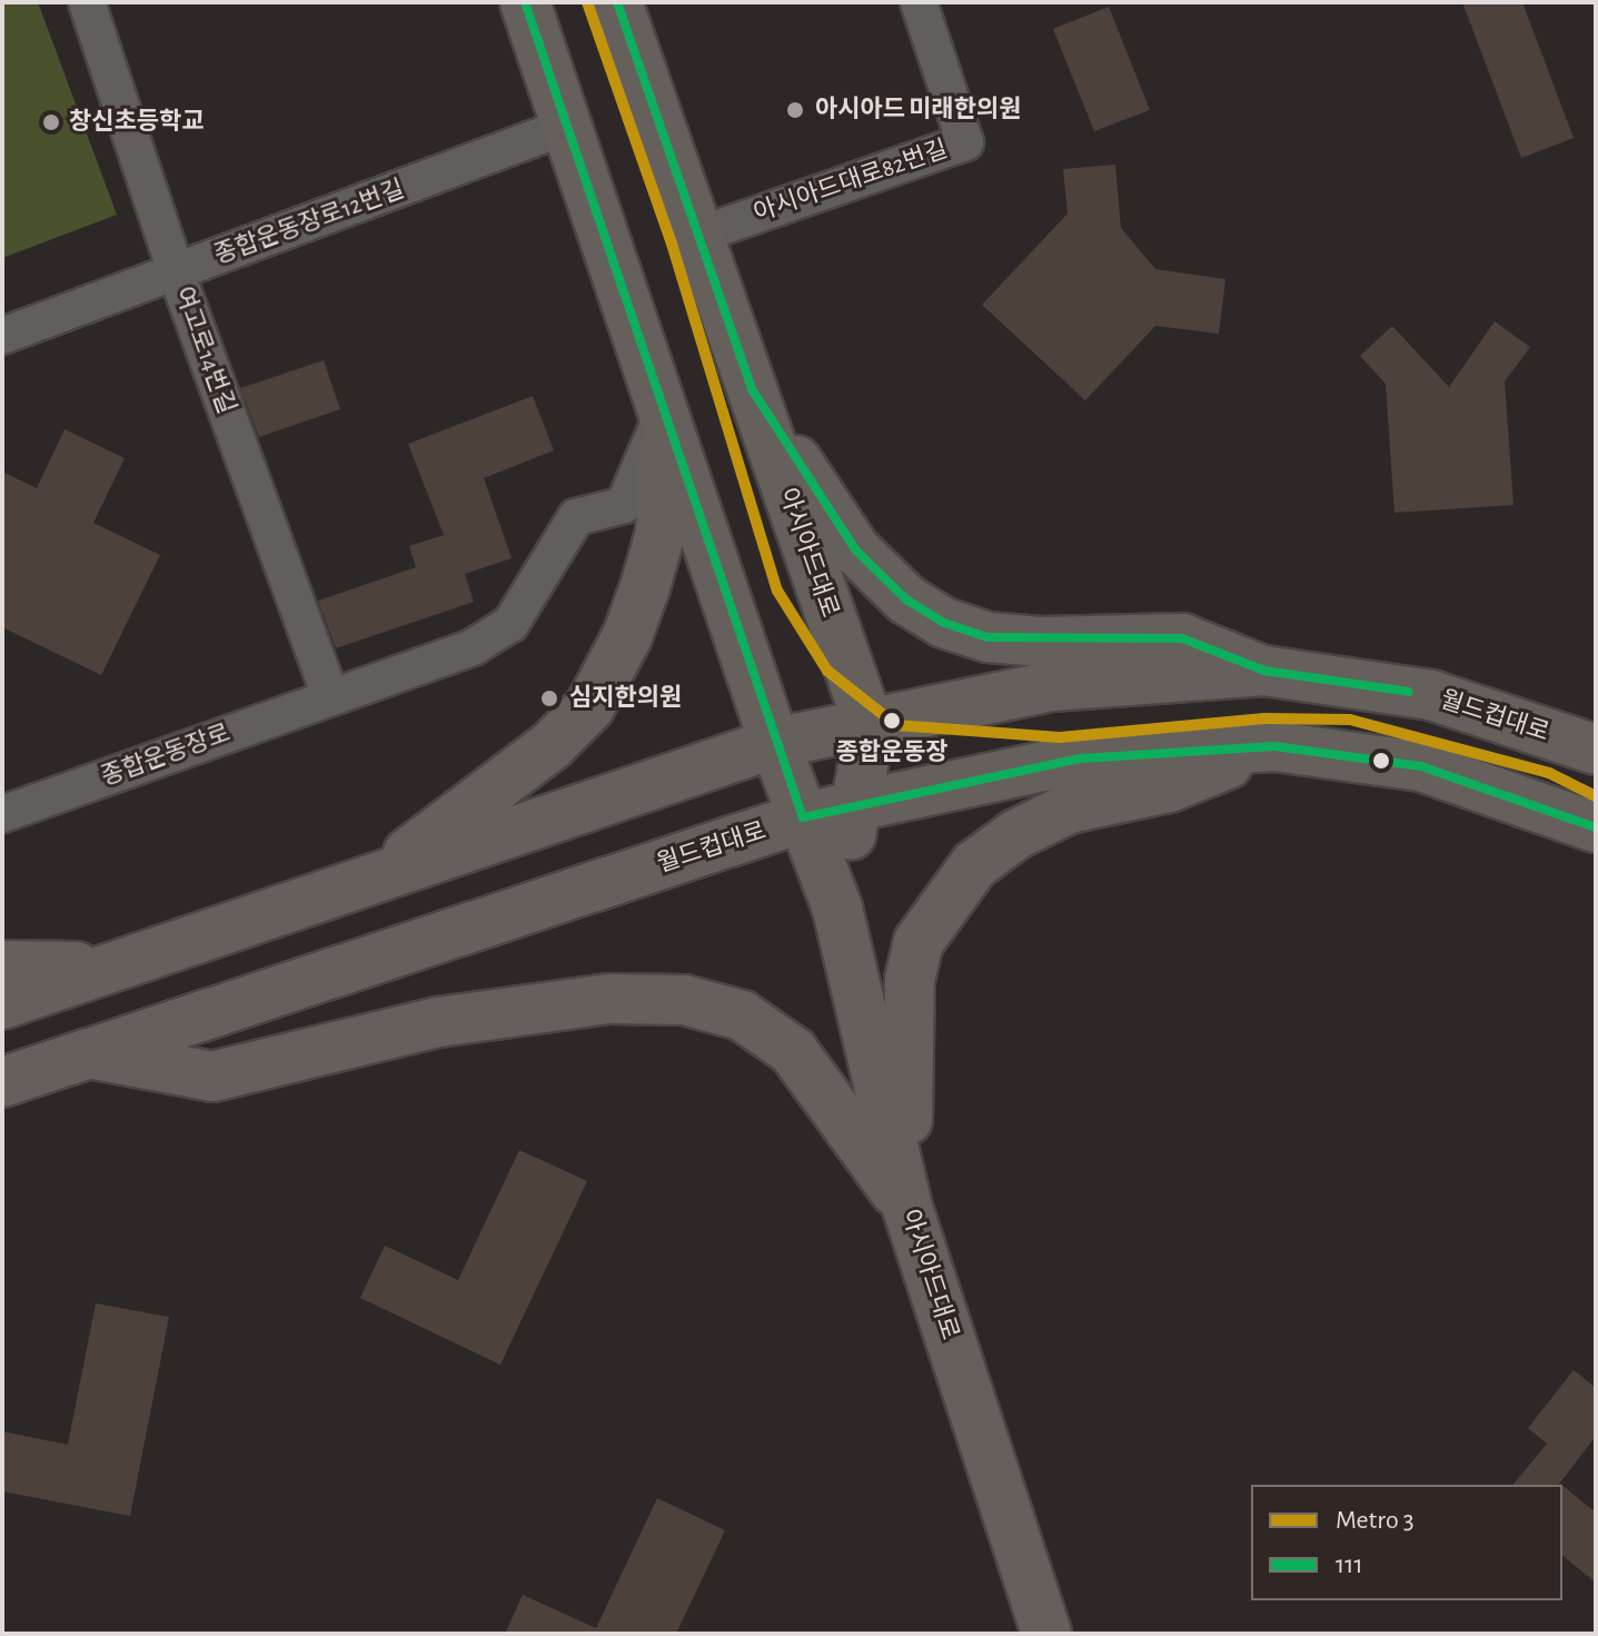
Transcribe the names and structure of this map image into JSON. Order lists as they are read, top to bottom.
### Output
{
  "streets": {
    "main road": ["아시아드대로", "월드컵대로"],
    "street": [
      "아시아드대로82번길",
      "종합운동장로12번길",
      "여고로14번길",
      "종합운동장로"
    ]
  },
  "crossings": [
    ["아시아드대로82번길", "아시아드대로"],
    ["종합운동장로12번길", "여고로14번길"],
    ["종합운동장로12번길", "아시아드대로"],
    ["여고로14번길", "종합운동장로"],
    ["아시아드대로", "월드컵대로"],
    ["아시아드대로", "종합운동장로"]
  ],
  "places": [
    "아시아드 미래한의원",
    "창신초등학교",
    "심지한의원",
    "종합운동장"
  ],
  "lines": ["metro line 3", "transit line 111"],
  "legend": ["Metro 3", "111"]
}
